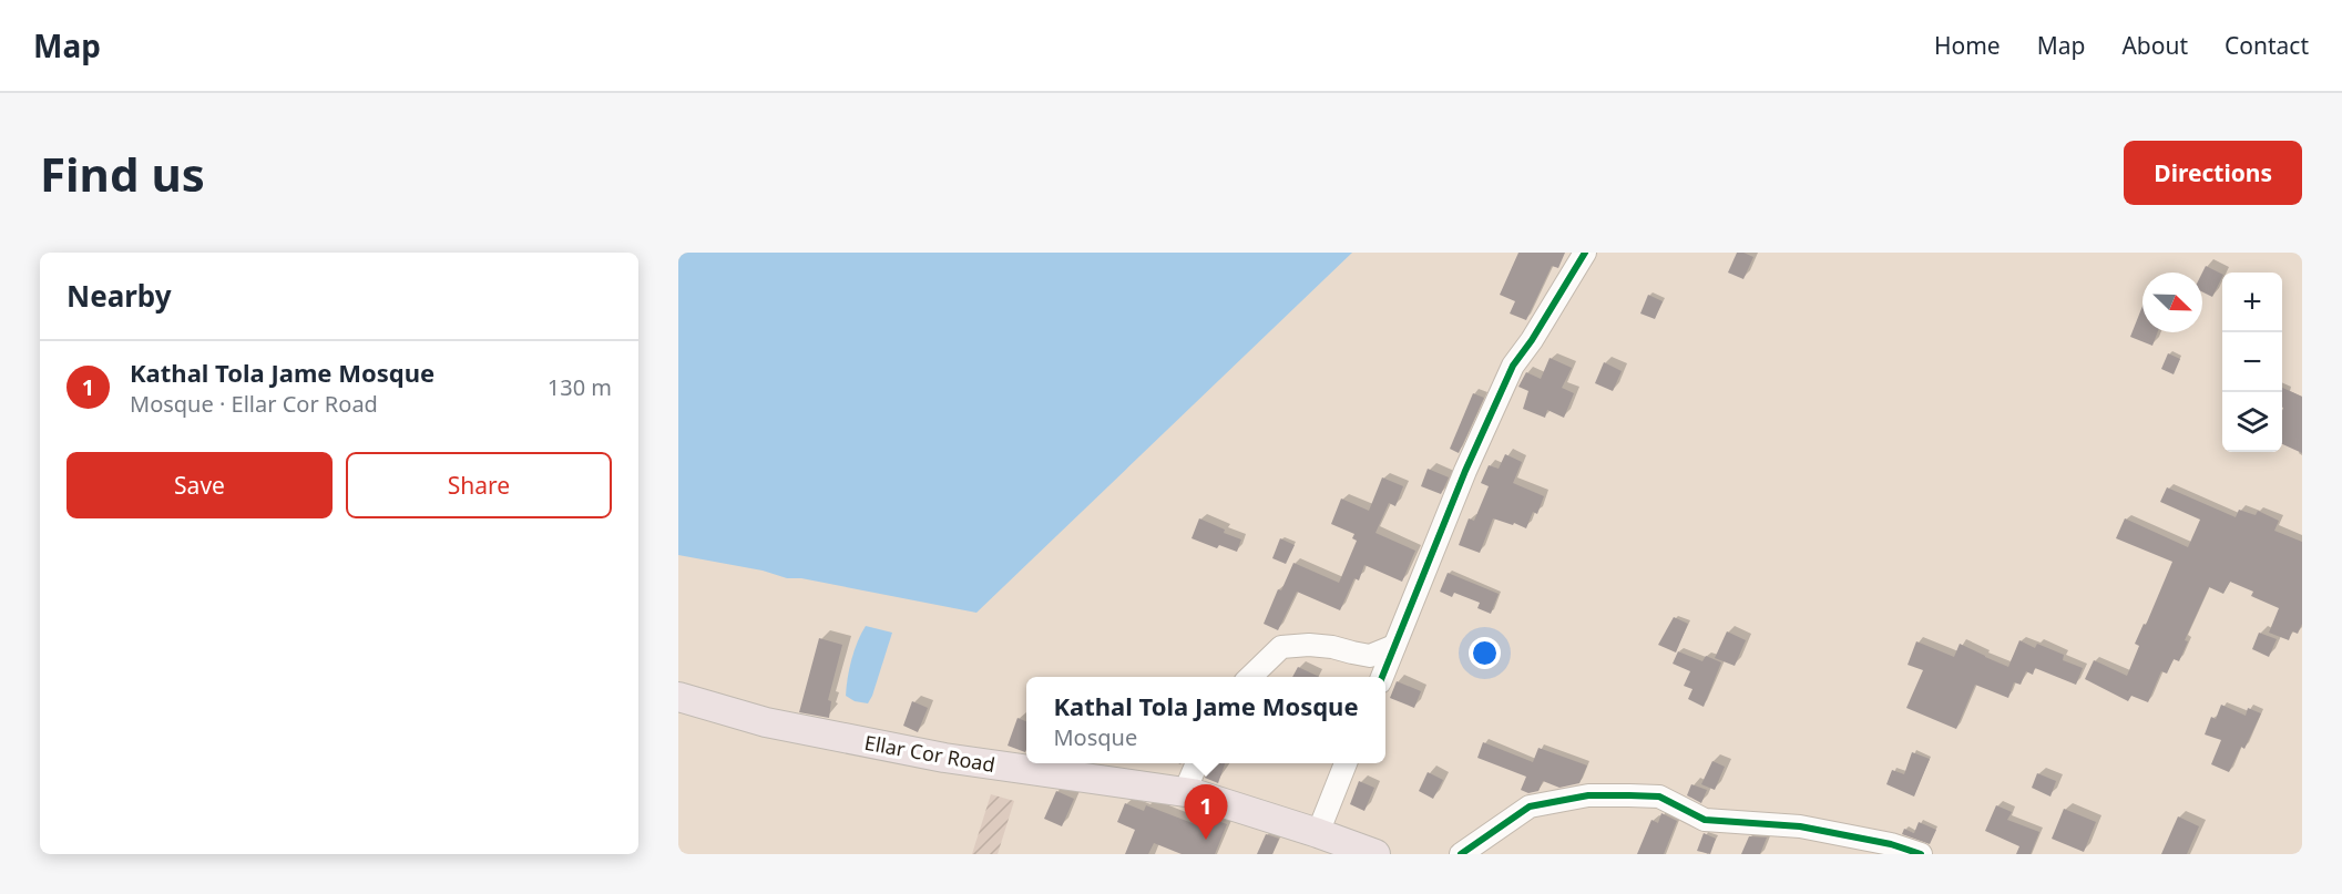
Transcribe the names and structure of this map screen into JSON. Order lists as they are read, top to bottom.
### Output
{
  "streets": {
    "main road": ["Ellar Cor Road"]
  },
  "north": "bottom right",
  "page": {
    "header": "Map",
    "nav": [
      "Home",
      "Map",
      "About",
      "Contact"
    ],
    "buttons": [
      "Directions",
      ["Save", "Share"]
    ],
    "title": "Find us",
    "heading": "Nearby",
    "map_buttons": ["+", "−"],
    "list": [
      {
        "mark": "1",
        "name": "Kathal Tola Jame Mosque",
        "note": "Mosque · Ellar Cor Road",
        "value": "130 m"
      }
    ],
    "popup": ["Kathal Tola Jame Mosque", "Mosque"],
    "pins": "1"
  }
}
